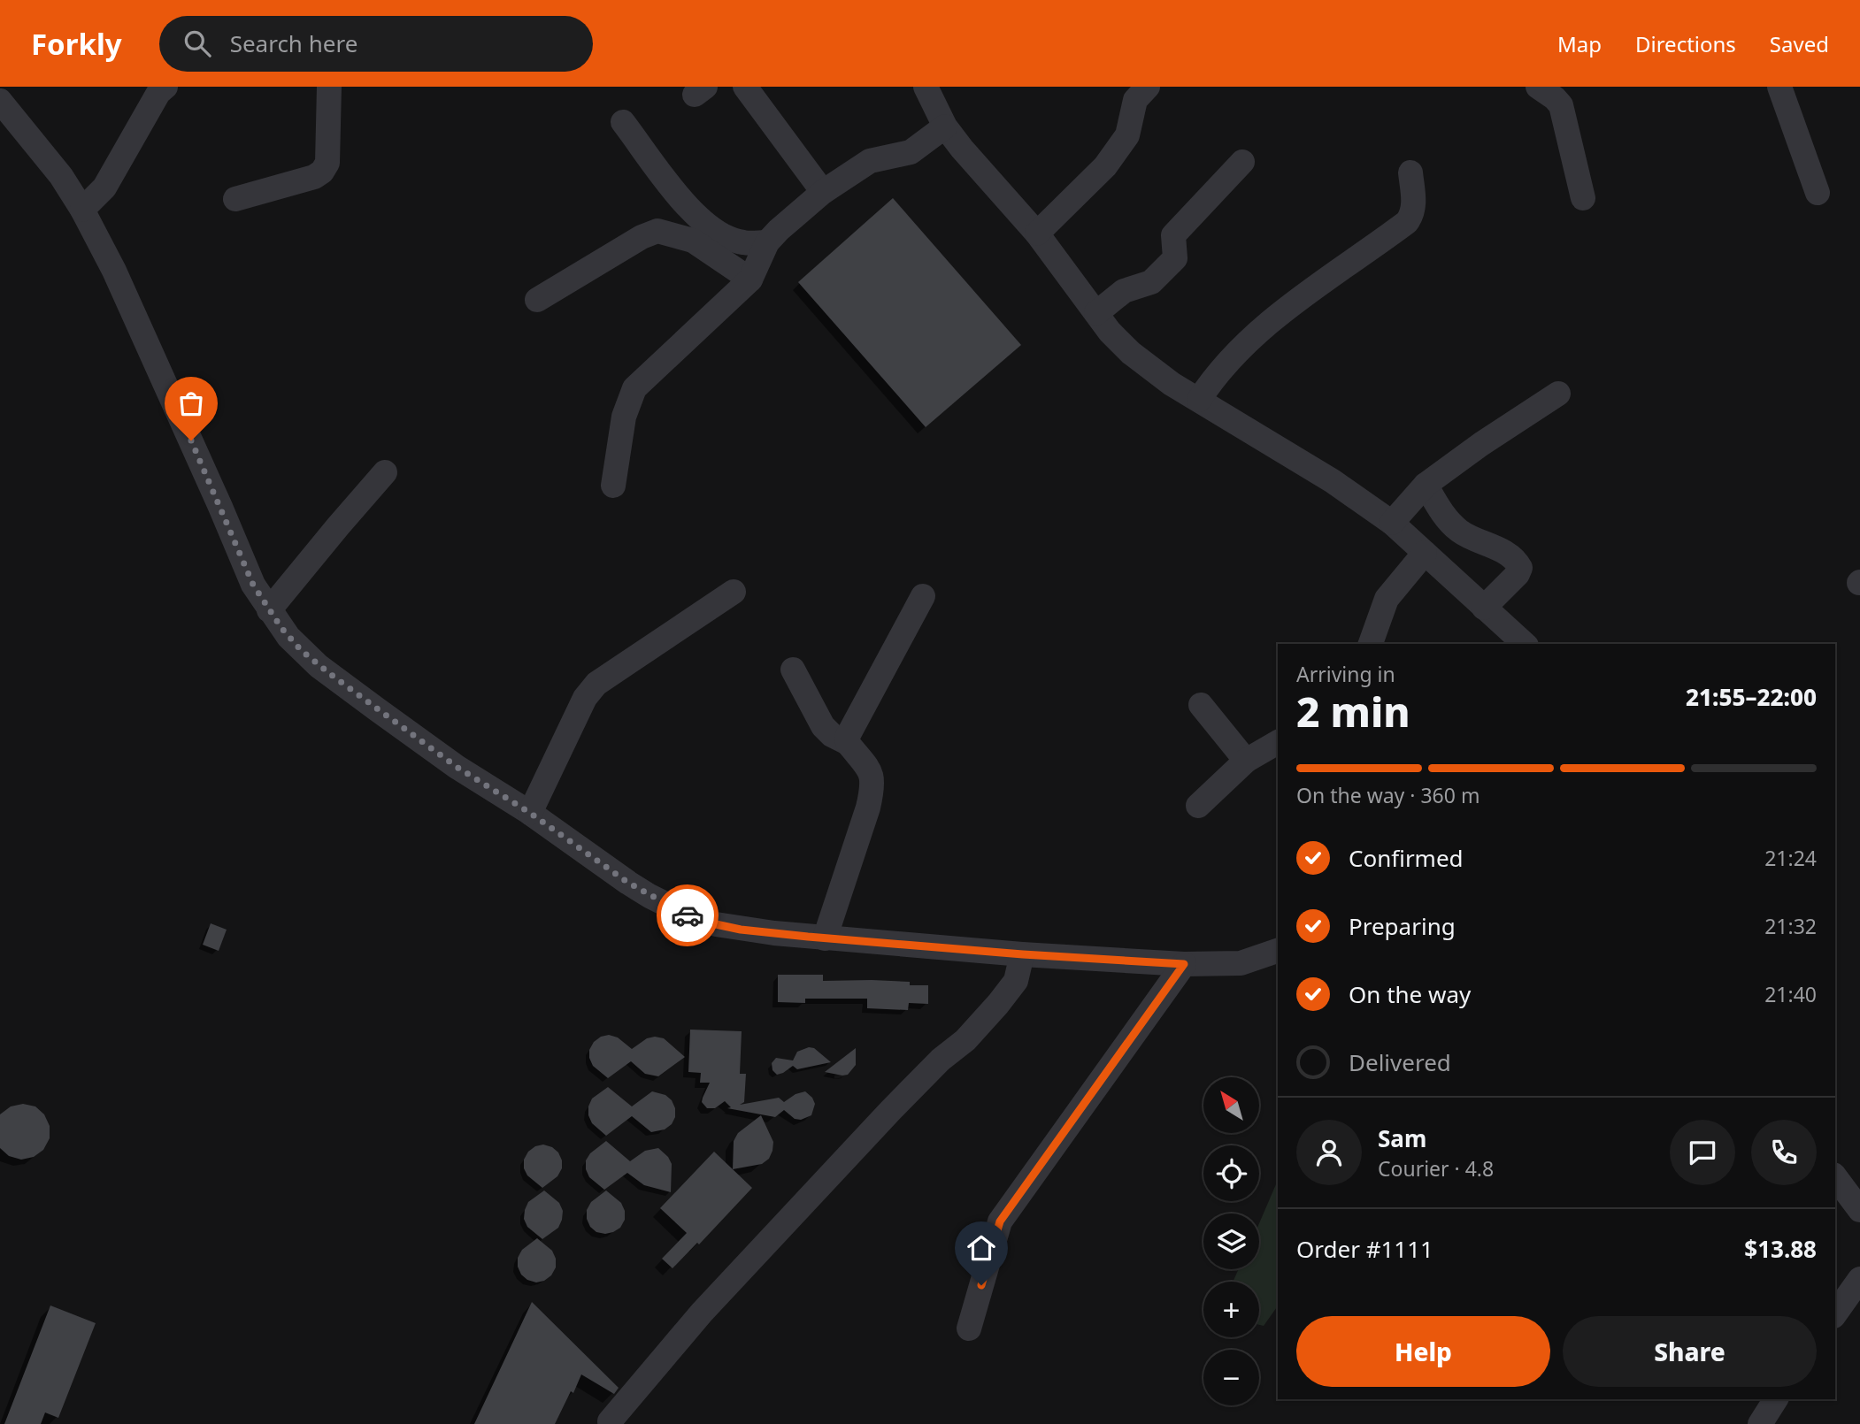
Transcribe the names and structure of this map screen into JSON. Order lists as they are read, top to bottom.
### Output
{
  "north": "top left",
  "page": {
    "header": "Forkly",
    "search": "Search here",
    "nav": ["Map", "Directions", "Saved"],
    "heading": ["2 min", "Arriving in", "21:55–22:00"],
    "panel": [
      "Sam",
      "Courier · 4.8",
      "Order #1111",
      "$13.88"
    ],
    "bar": "On the way · 360 m",
    "list": [
      ["Confirmed", "21:24"],
      ["Preparing", "21:32"],
      ["On the way", "21:40"],
      "Delivered"
    ],
    "map_buttons": ["+", "−"],
    "buttons": ["Help", "Share"]
  }
}
